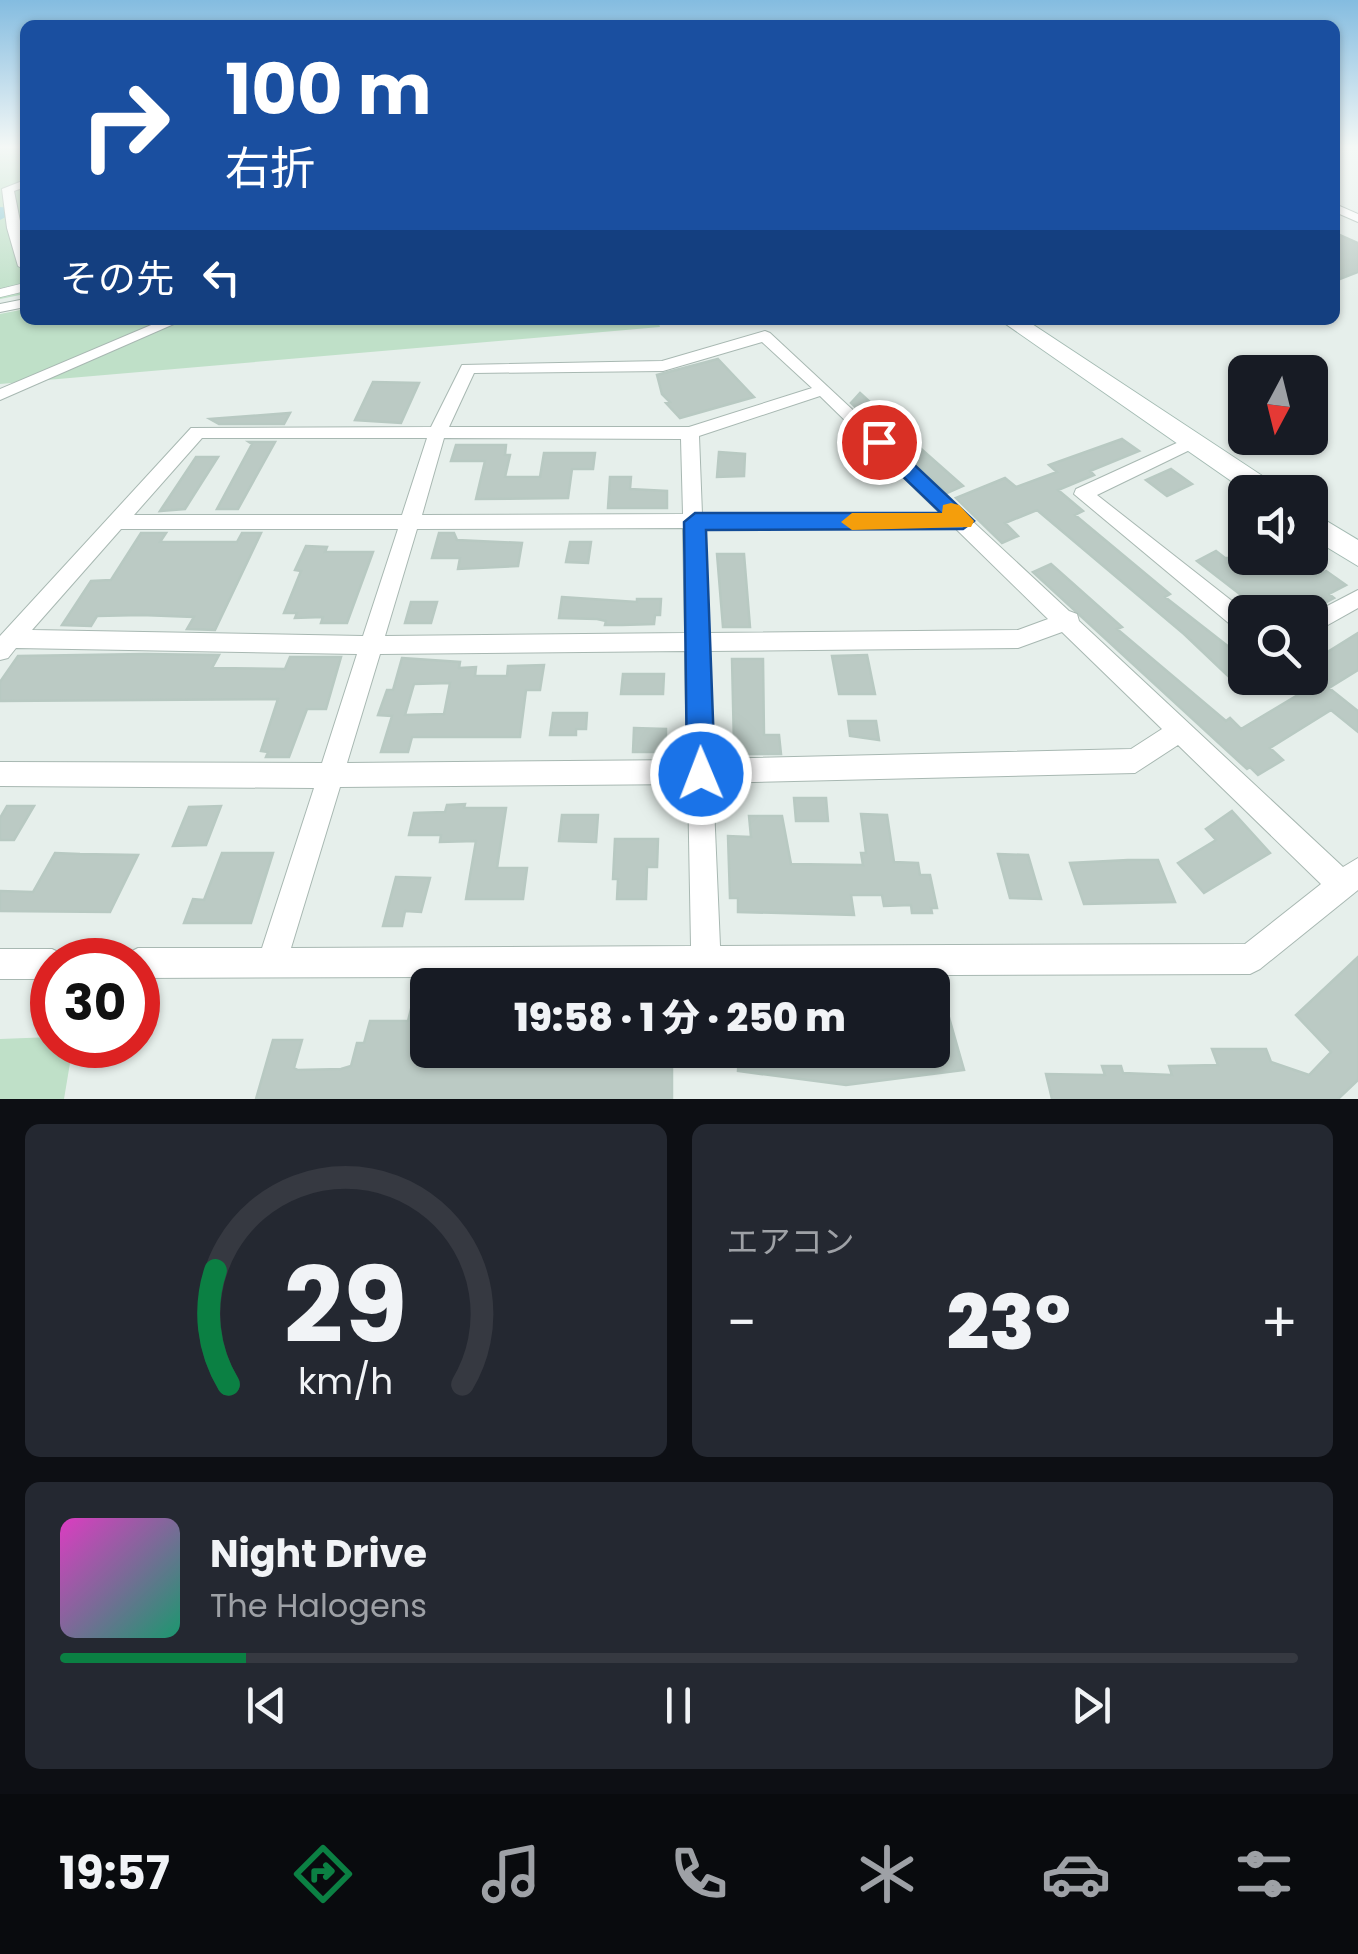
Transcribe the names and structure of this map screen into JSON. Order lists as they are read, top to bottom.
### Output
{
  "north": "bottom",
  "page": {
    "turn": ["100 m", "右折"],
    "then": "その先",
    "limit": "30",
    "trip": "19:58 · 1 分 · 250 m",
    "tile": "エアコン",
    "heat": ["−", "23°", "+"],
    "song": ["Night Drive", "The Halogens"],
    "tabs": "19:57",
    "gauge": ["29", "km/h"]
  }
}
